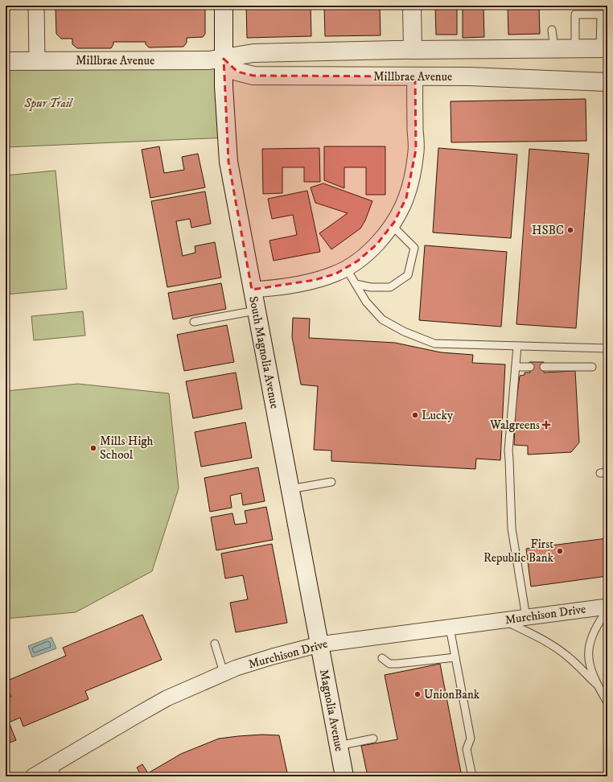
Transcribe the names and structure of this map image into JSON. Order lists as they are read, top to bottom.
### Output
{
  "streets": {
    "street": [
      "Millbrae Avenue",
      "South Magnolia Avenue",
      "Murchison Drive",
      "Magnolia Avenue"
    ]
  },
  "crossings": [
    ["Millbrae Avenue", "South Magnolia Avenue"],
    ["South Magnolia Avenue", "Murchison Drive"],
    ["South Magnolia Avenue", "Magnolia Avenue"],
    ["Murchison Drive", "Magnolia Avenue"]
  ],
  "parks": ["Spur Trail"],
  "places": {
    "other": [
      "HSBC",
      "Lucky",
      "Mills High School",
      "First Republic Bank",
      "UnionBank"
    ],
    "health": ["Walgreens"]
  }
}
